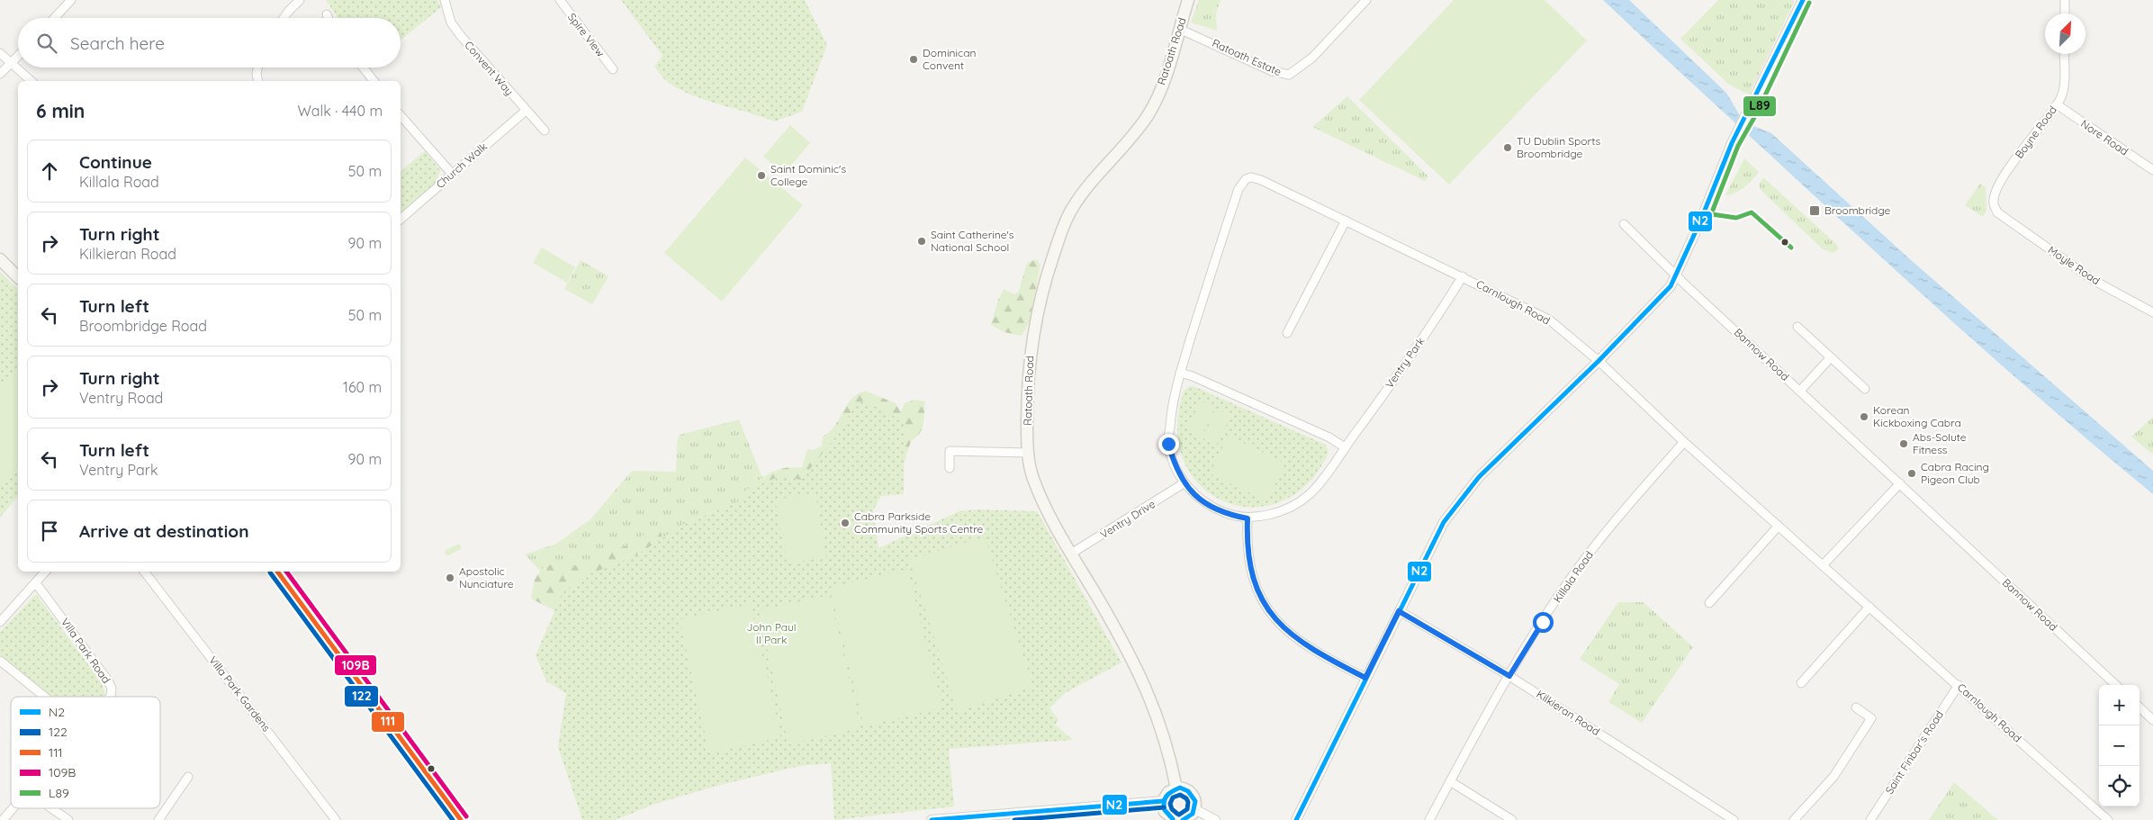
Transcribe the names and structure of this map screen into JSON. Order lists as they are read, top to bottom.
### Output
{
  "streets": {
    "main road": ["Ratoath Road"],
    "street": [
      "Spire View",
      "Ratoath Estate",
      "Convent Way",
      "Boyne Road",
      "Nore Road",
      "Church Walk",
      "Moyle Road",
      "Carnlough Road",
      "Bannow Road",
      "Ventry Park",
      "Ventry Drive",
      "Killala Road",
      "Villa Park Road",
      "Villa Park Gardens",
      "Kilkieran Road",
      "Saint Finbar's Road"
    ]
  },
  "crossings": [
    ["Ratoath Road", "Ratoath Estate"],
    ["Ratoath Road", "Ventry Drive"],
    ["Convent Way", "Church Walk"],
    ["Boyne Road", "Nore Road"],
    ["Boyne Road", "Moyle Road"],
    ["Carnlough Road", "Ventry Park"],
    ["Carnlough Road", "Killala Road"],
    ["Carnlough Road", "Saint Finbar's Road"],
    ["Ventry Park", "Ventry Drive"],
    ["Killala Road", "Kilkieran Road"]
  ],
  "parks": ["John Paul II Park"],
  "places": {
    "other": [
      "Dominican Convent",
      "TU Dublin Sports Broombridge",
      "Saint Dominic's College",
      "Saint Catherine's National School",
      "Korean Kickboxing Cabra",
      "Abs-Solute Fitness",
      "Cabra Racing Pigeon Club",
      "Cabra Parkside Community Sports Centre",
      "Apostolic Nunciature"
    ],
    "transit": ["Broombridge"]
  },
  "lines": [
    "transit line N2",
    "transit line L89",
    "transit line 111",
    "transit line 109B",
    "transit line 122"
  ],
  "legend": [
    "N2",
    "122",
    "111",
    "109B",
    "L89"
  ],
  "north": "top right",
  "page": {
    "search": "Search here",
    "heading": ["6 min", "Walk · 440 m"],
    "list": [
      ["Continue", "Killala Road", "50 m"],
      ["Turn right", "Kilkieran Road", "90 m"],
      ["Turn left", "Broombridge Road", "50 m"],
      ["Turn right", "Ventry Road", "160 m"],
      ["Turn left", "Ventry Park", "90 m"],
      "Arrive at destination"
    ],
    "map_buttons": ["+", "−"]
  }
}
